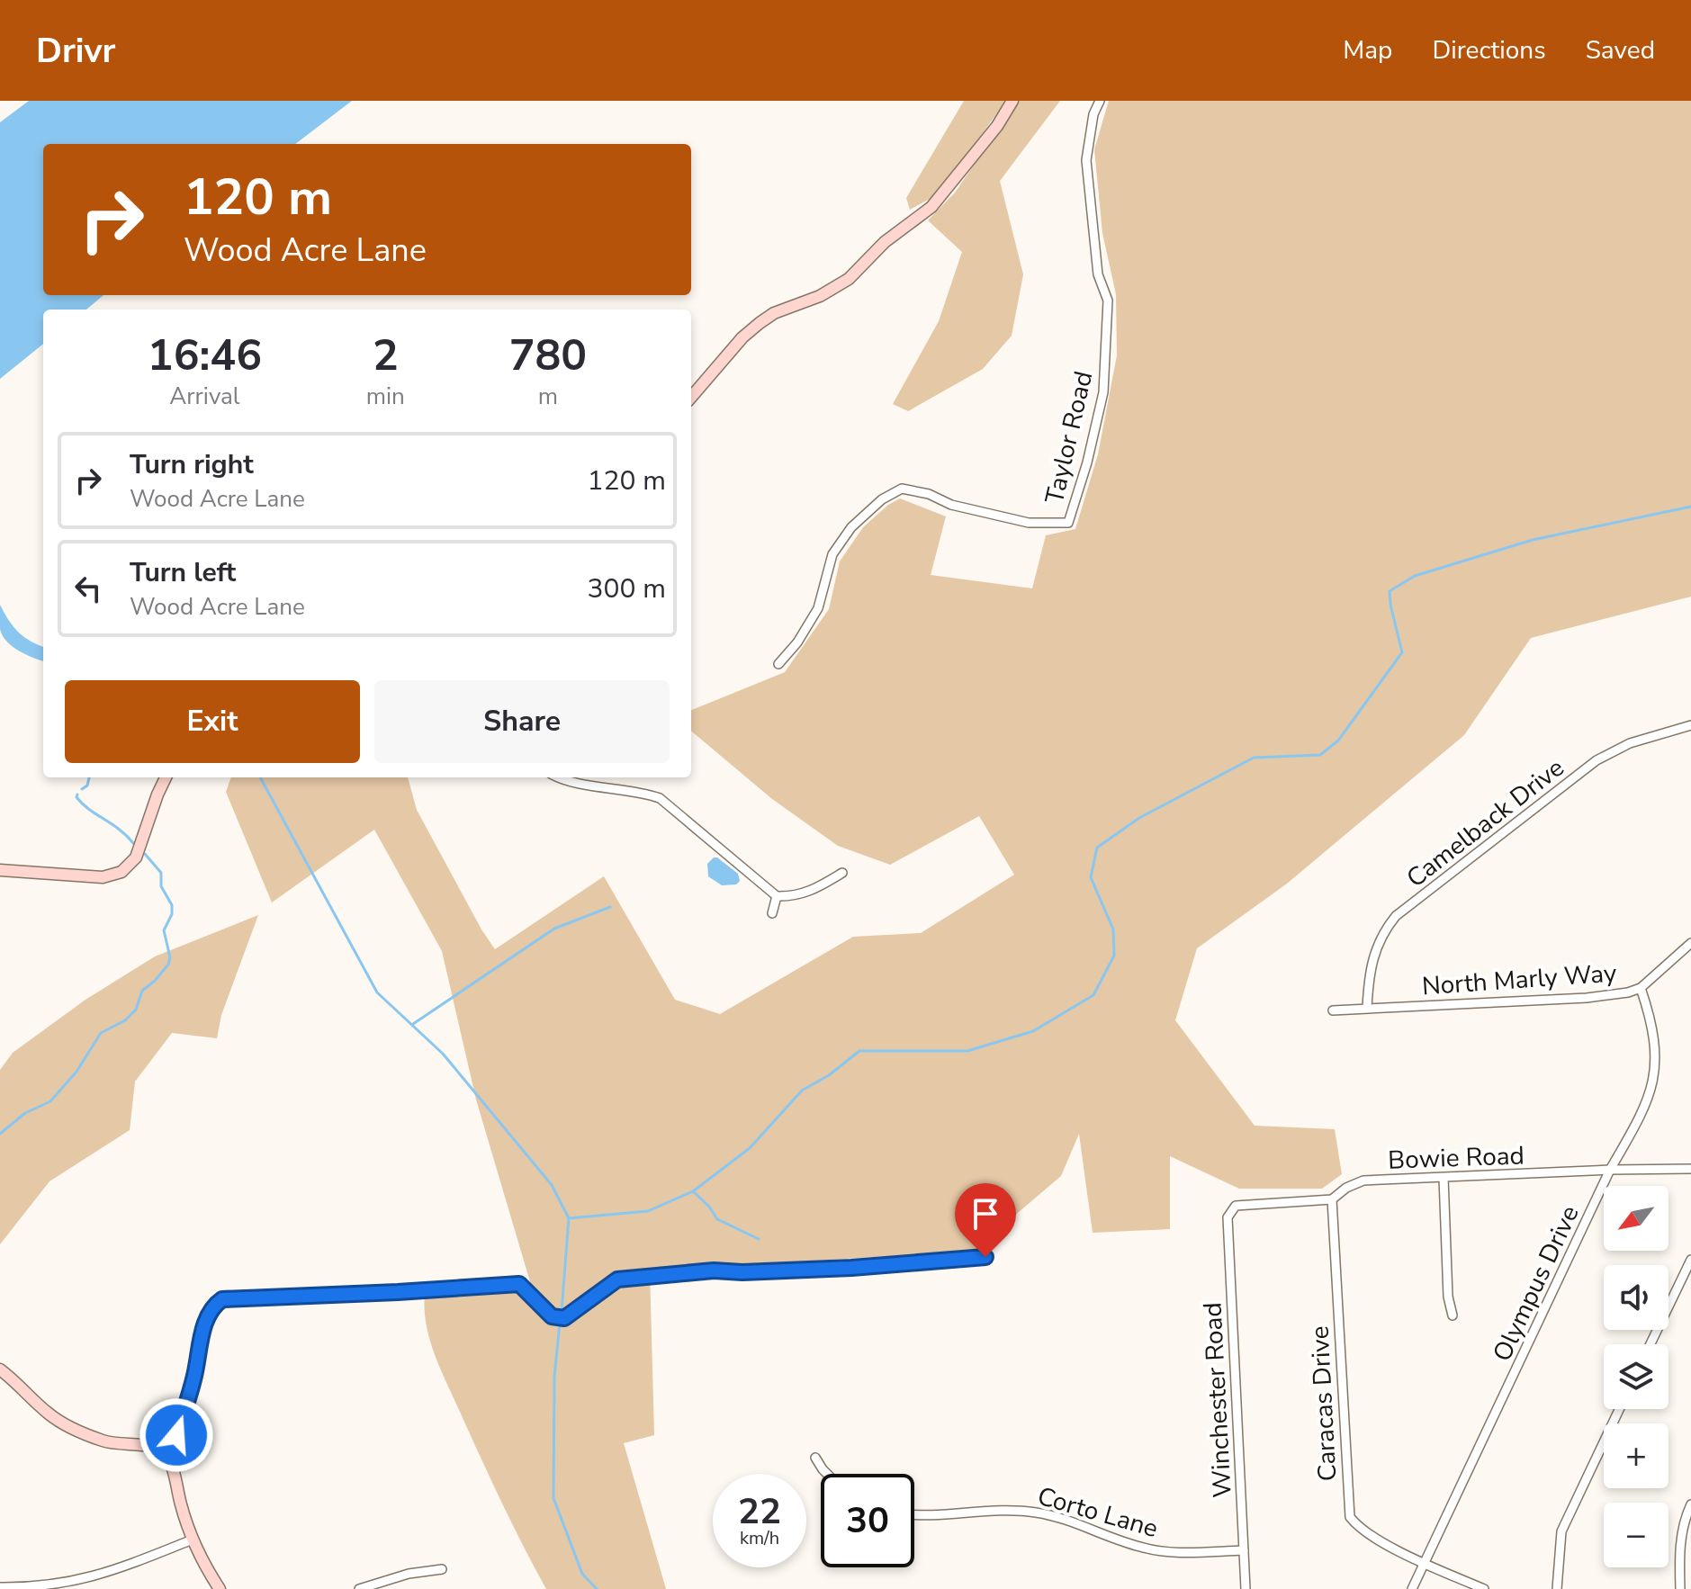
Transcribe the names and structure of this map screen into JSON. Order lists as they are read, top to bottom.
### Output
{
  "streets": {
    "street": [
      "Taylor Road",
      "Camelback Drive",
      "North Marly Way",
      "Bowie Road",
      "Olympus Drive",
      "Winchester Road",
      "Caracas Drive",
      "Corto Lane"
    ]
  },
  "crossings": [
    ["Camelback Drive", "North Marly Way"],
    ["North Marly Way", "Olympus Drive"],
    ["Bowie Road", "Olympus Drive"],
    ["Bowie Road", "Winchester Road"],
    ["Bowie Road", "Caracas Drive"],
    ["Olympus Drive", "Caracas Drive"],
    ["Winchester Road", "Corto Lane"]
  ],
  "north": "bottom left",
  "page": {
    "header": "Drivr",
    "nav": ["Map", "Directions", "Saved"],
    "turn": ["120 m", "Wood Acre Lane"],
    "eta": [
      "16:46",
      "Arrival",
      "2",
      "min",
      "780",
      "m"
    ],
    "list": [
      {
        "name": "Turn right",
        "note": "Wood Acre Lane",
        "value": "120 m"
      },
      {
        "name": "Turn left",
        "note": "Wood Acre Lane",
        "value": "300 m"
      }
    ],
    "buttons": ["Exit", "Share"],
    "map_buttons": ["+", "−"],
    "speed": "22 km/h",
    "limit": "30"
  }
}
